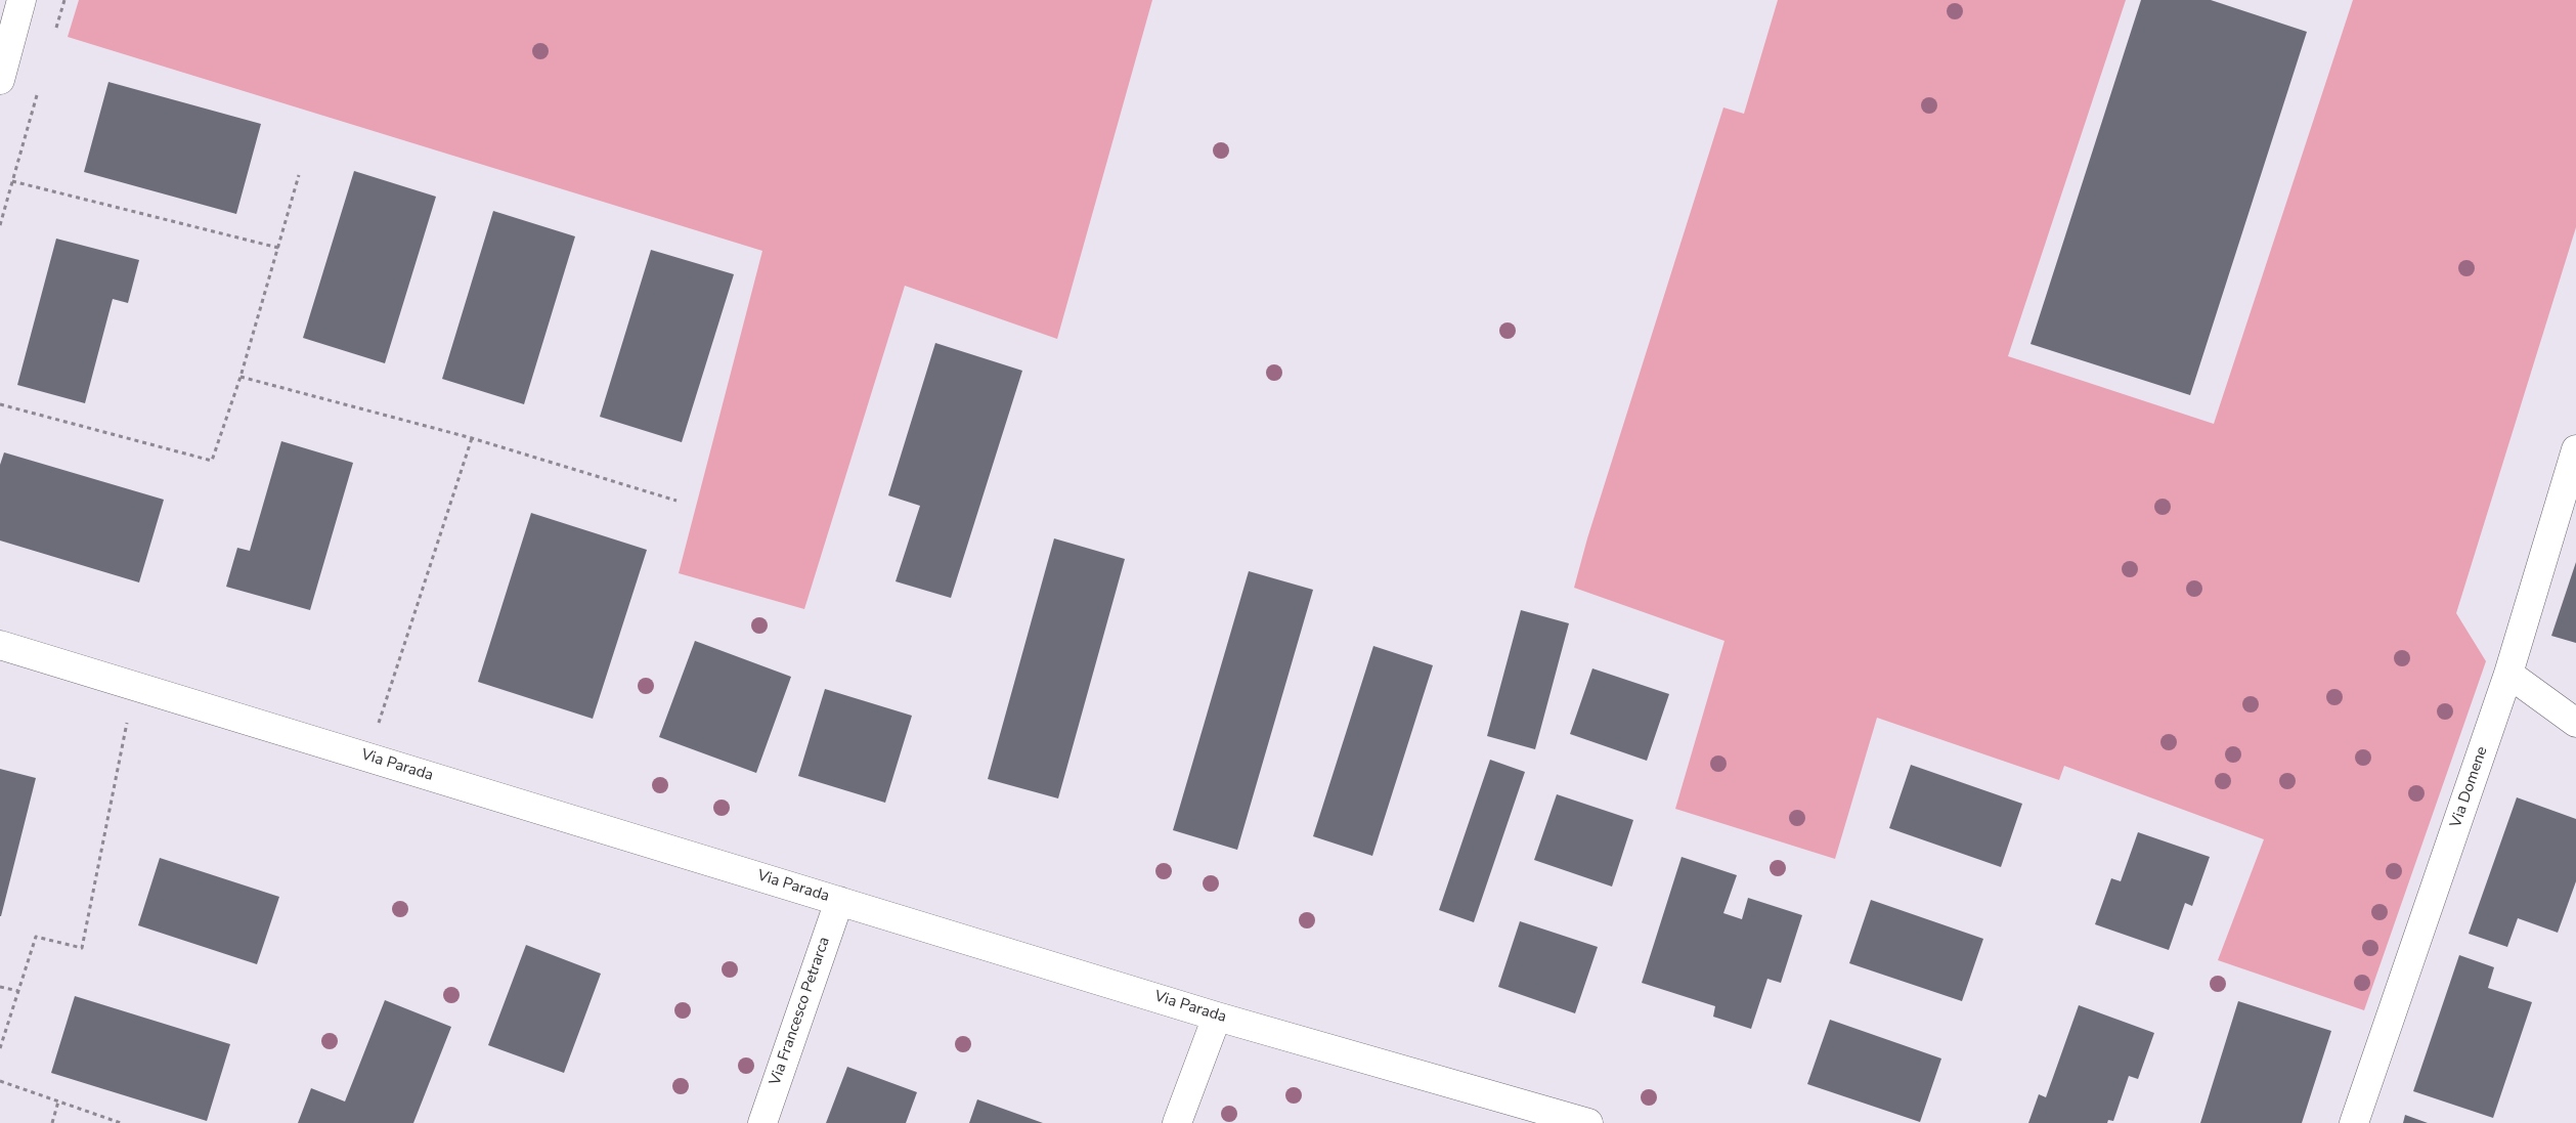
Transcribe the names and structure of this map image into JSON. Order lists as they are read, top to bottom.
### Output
{
  "streets": {
    "street": ["Via Parada", "Via Domene", "Via Francesco Petrarca"]
  },
  "crossings": [
    ["Via Parada", "Via Francesco Petrarca"]
  ]
}
